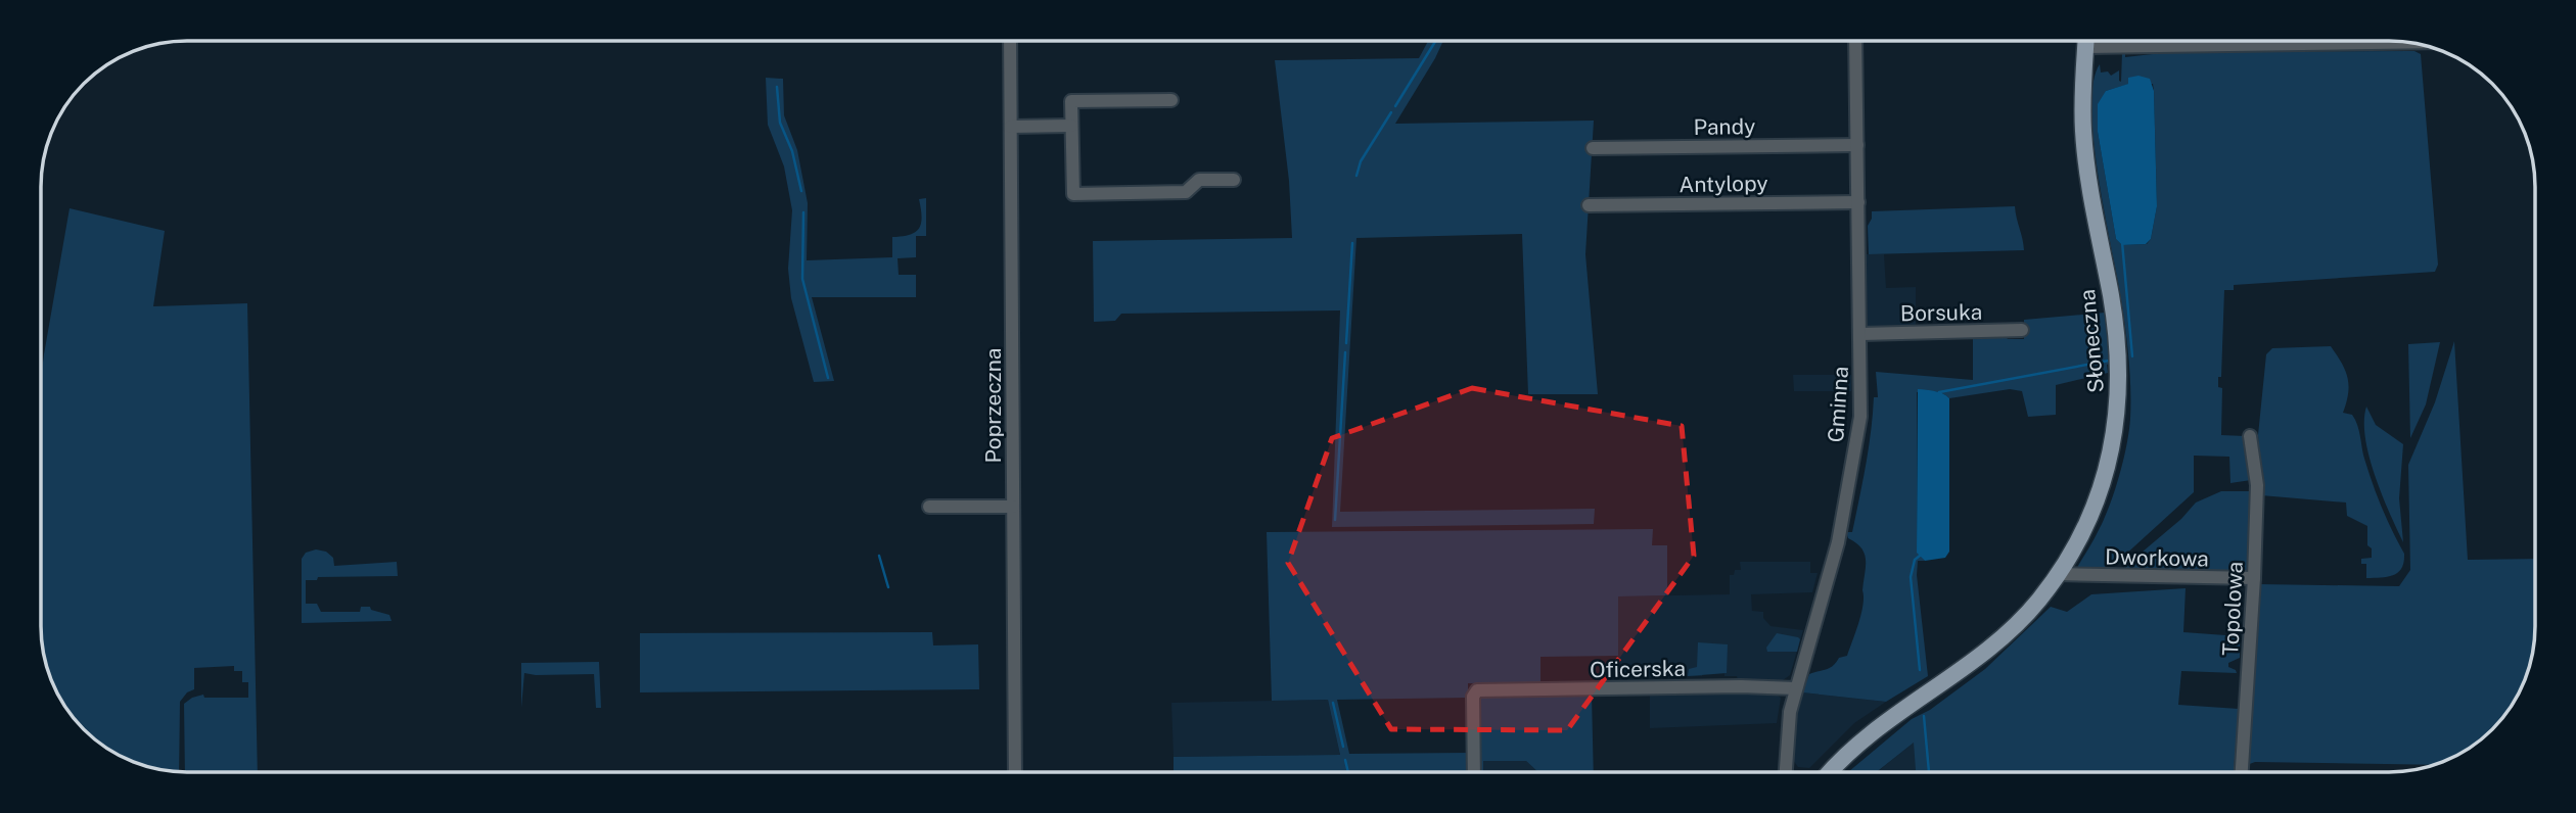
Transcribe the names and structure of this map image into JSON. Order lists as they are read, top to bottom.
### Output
{
  "streets": {
    "main road": ["Słoneczna"],
    "street": [
      "Pandy",
      "Antylopy",
      "Borsuka",
      "Gminna",
      "Poprzeczna",
      "Dworkowa",
      "Topolowa",
      "Oficerska"
    ]
  },
  "crossings": [
    ["Pandy", "Gminna"],
    ["Antylopy", "Gminna"],
    ["Borsuka", "Gminna"],
    ["Słoneczna", "Dworkowa"],
    ["Gminna", "Oficerska"],
    ["Dworkowa", "Topolowa"]
  ]
}
